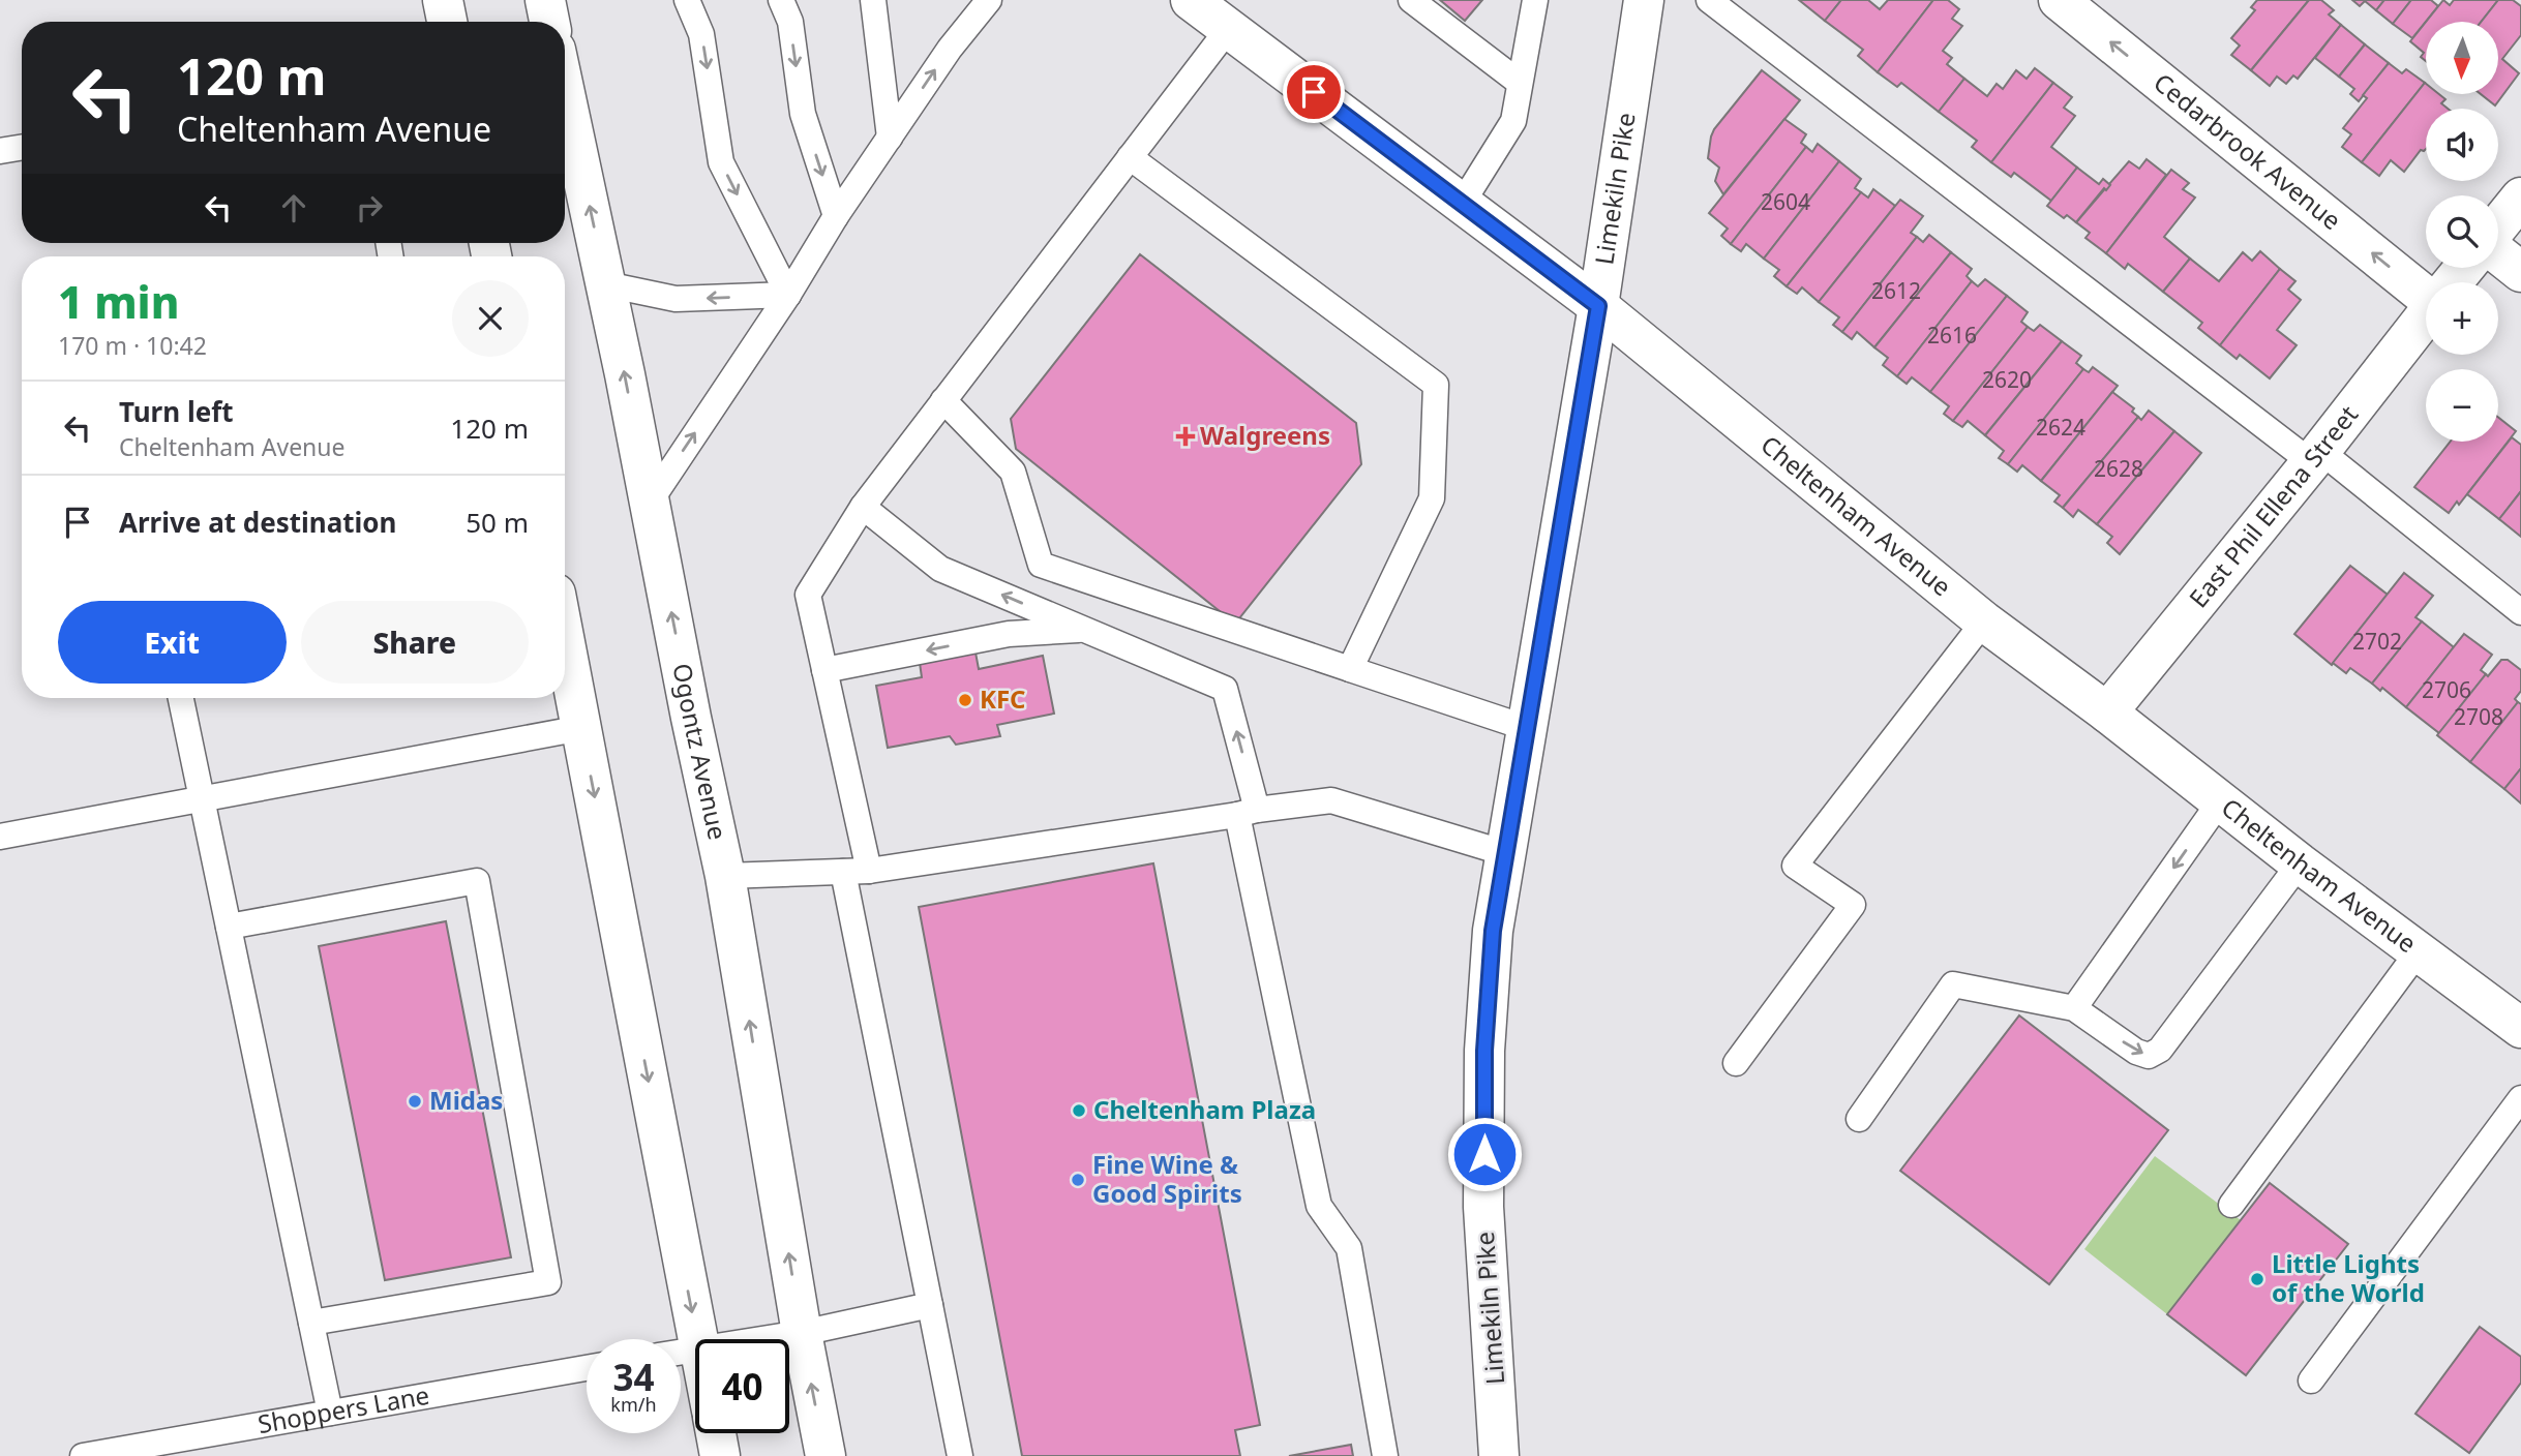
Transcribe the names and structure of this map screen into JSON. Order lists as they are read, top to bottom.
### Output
{
  "streets": {
    "main road": [
      "Cedarbrook Avenue",
      "Limekiln Pike",
      "East Phil Ellena Street",
      "Cheltenham Avenue",
      "Ogontz Avenue"
    ],
    "lane": ["Shoppers Lane"]
  },
  "crossings": [
    ["Limekiln Pike", "Cheltenham Avenue"],
    ["East Phil Ellena Street", "Cheltenham Avenue"]
  ],
  "one_way": ["Cedarbrook Avenue"],
  "places": {
    "health": ["Walgreens"],
    "other": [
      "KFC",
      "Midas",
      "Cheltenham Plaza",
      "Fine Wine & Good Spirits",
      "Little Lights of the World"
    ]
  },
  "house_numbers": [
    "2604",
    "2612",
    "2616",
    "2620",
    "2624",
    "2628",
    "2702",
    "2706",
    "2708"
  ],
  "north": "bottom",
  "page": {
    "map_buttons": ["+", "−"],
    "turn": ["120 m", "Cheltenham Avenue"],
    "heading": ["1 min", "170 m · 10:42"],
    "list": [
      {
        "name": "Turn left",
        "note": "Cheltenham Avenue",
        "value": "120 m"
      },
      {
        "name": "Arrive at destination",
        "value": "50 m"
      }
    ],
    "buttons": ["Exit", "Share"],
    "speed": "34 km/h",
    "limit": "40"
  }
}
